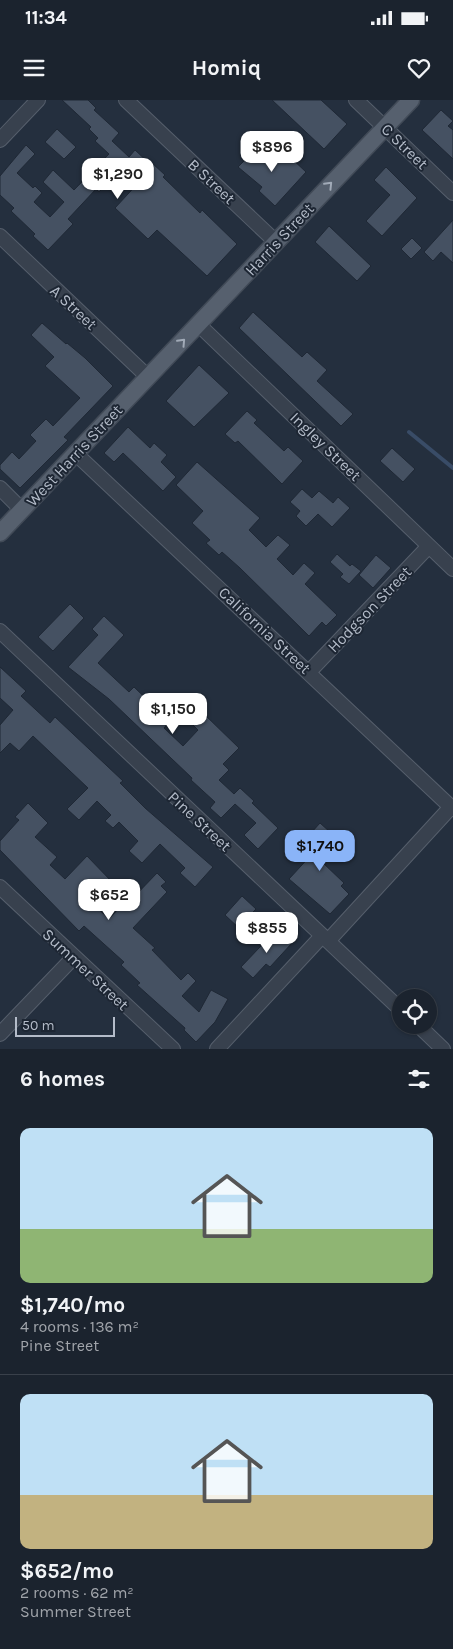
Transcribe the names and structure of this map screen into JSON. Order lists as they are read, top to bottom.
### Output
{
  "streets": {
    "main road": ["Harris Street", "West Harris Street"],
    "street": [
      "C Street",
      "B Street",
      "A Street",
      "Ingley Street",
      "Hodgson Street",
      "California Street",
      "Pine Street",
      "Summer Street"
    ]
  },
  "crossings": [
    ["C Street", "Harris Street"],
    ["B Street", "Harris Street"],
    ["Harris Street", "A Street"],
    ["Harris Street", "Ingley Street"],
    ["Harris Street", "West Harris Street"],
    ["A Street", "West Harris Street"],
    ["Ingley Street", "Hodgson Street"],
    ["West Harris Street", "California Street"],
    ["Hodgson Street", "California Street"]
  ],
  "one_way": ["Harris Street"],
  "scale_bar": "50 m",
  "page": {
    "status": "11:34",
    "header": "Homiq",
    "price": [
      "$896",
      "$1,290",
      "$1,150",
      "$1,740",
      "$652",
      "$855"
    ],
    "scale": "50 m",
    "heading": "6 homes",
    "list": [
      {
        "name": "$1,740/mo",
        "note": "4 rooms · 136 m² · Pine Street"
      },
      {
        "name": "$652/mo",
        "note": "2 rooms · 62 m² · Summer Street"
      }
    ]
  }
}
